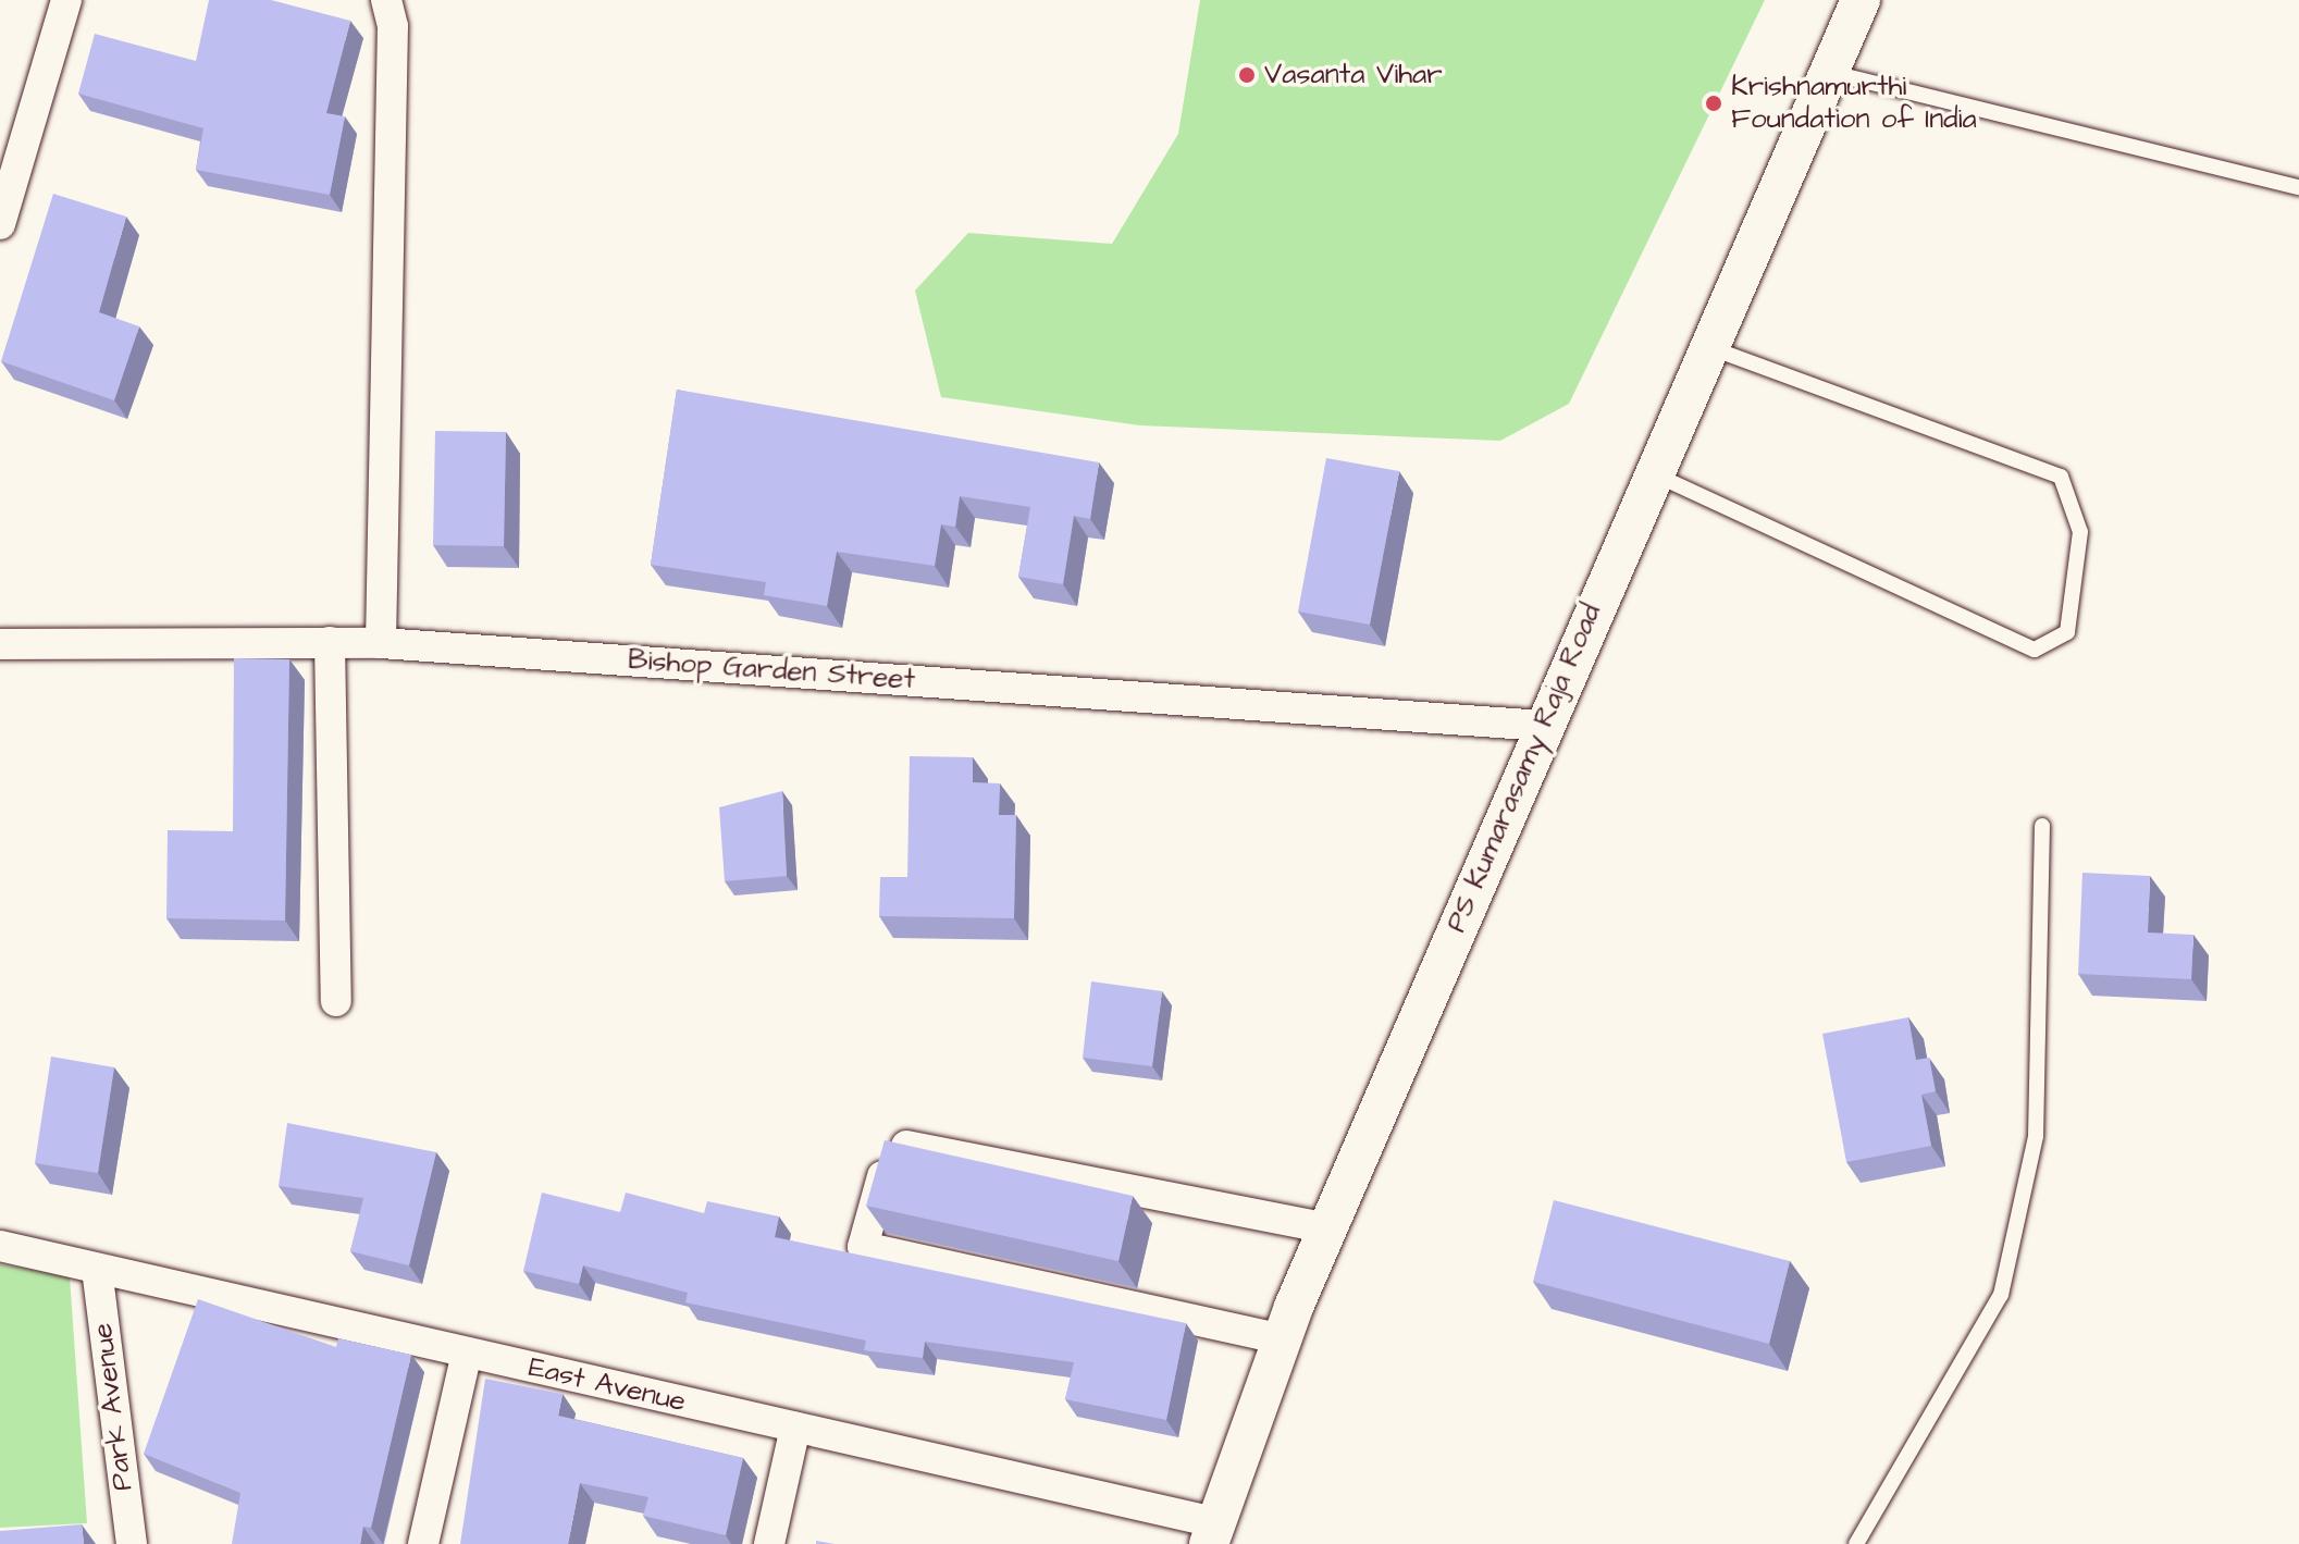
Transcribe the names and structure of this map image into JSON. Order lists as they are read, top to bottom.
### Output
{
  "streets": {
    "street": [
      "Bishop Garden Street",
      "PS Kumarasamy Raja Road",
      "East Avenue",
      "Park Avenue"
    ]
  },
  "crossings": [
    ["Bishop Garden Street", "PS Kumarasamy Raja Road"],
    ["PS Kumarasamy Raja Road", "East Avenue"],
    ["East Avenue", "Park Avenue"]
  ],
  "places": ["Vasanta Vihar", "Krishnamurthi Foundation of India"]
}
